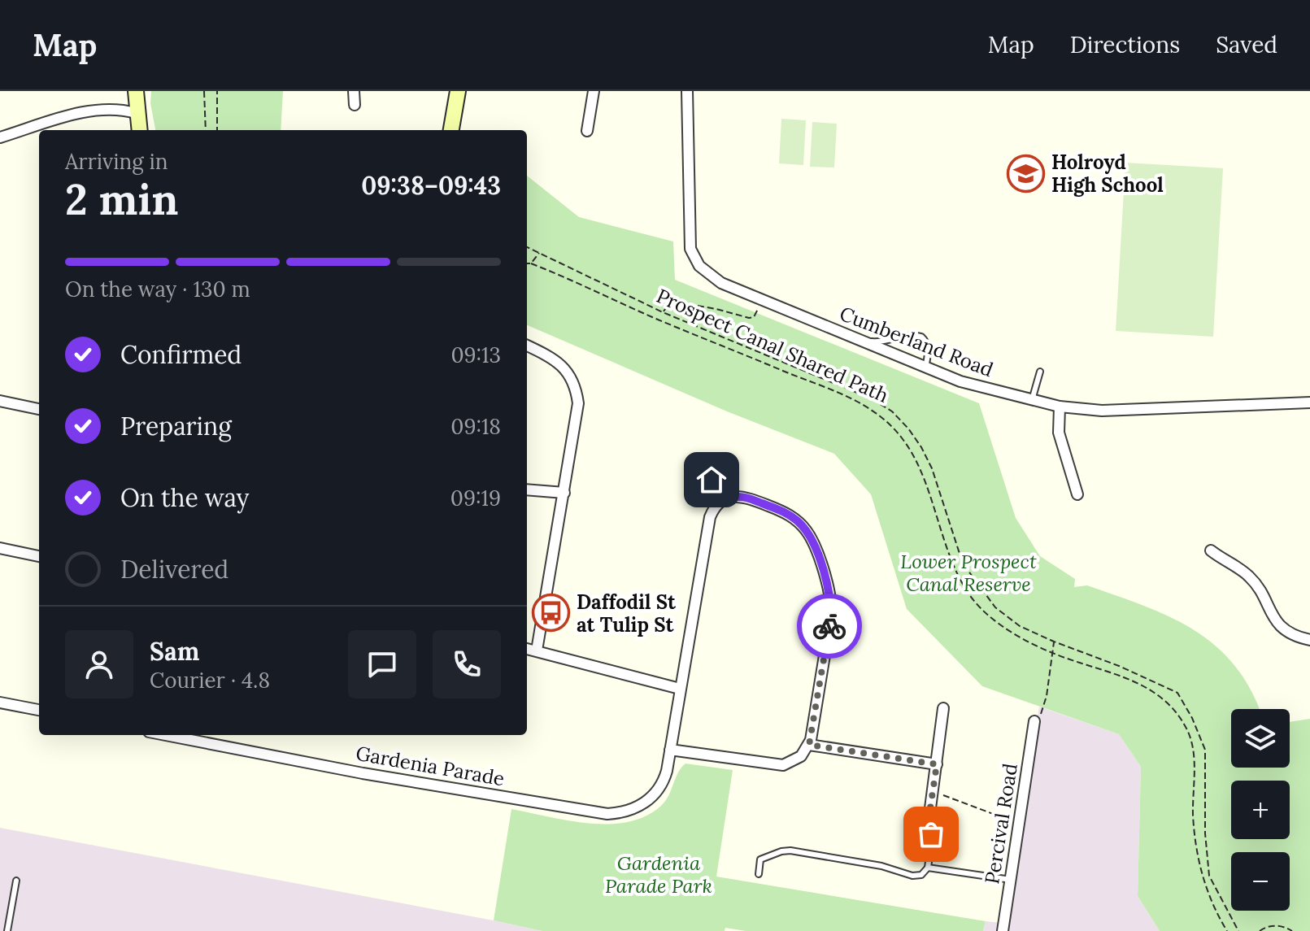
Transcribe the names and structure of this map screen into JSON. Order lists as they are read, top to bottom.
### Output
{
  "streets": {
    "street": ["Cumberland Road", "Gardenia Parade", "Percival Road"],
    "path": ["Prospect Canal Shared Path"]
  },
  "parks": ["Lower Prospect Canal Reserve", "Gardenia Parade Park"],
  "places": {
    "school or university": ["Holroyd High School"],
    "bus stop": ["Daffodil St at Tulip St"]
  },
  "page": {
    "header": "Map",
    "nav": ["Map", "Directions", "Saved"],
    "heading": ["2 min", "Arriving in", "09:38–09:43"],
    "panel": ["Sam", "Courier · 4.8"],
    "bar": "On the way · 130 m",
    "list": [
      ["Confirmed", "09:13"],
      ["Preparing", "09:18"],
      ["On the way", "09:19"],
      "Delivered"
    ],
    "map_buttons": ["+", "−"]
  }
}
